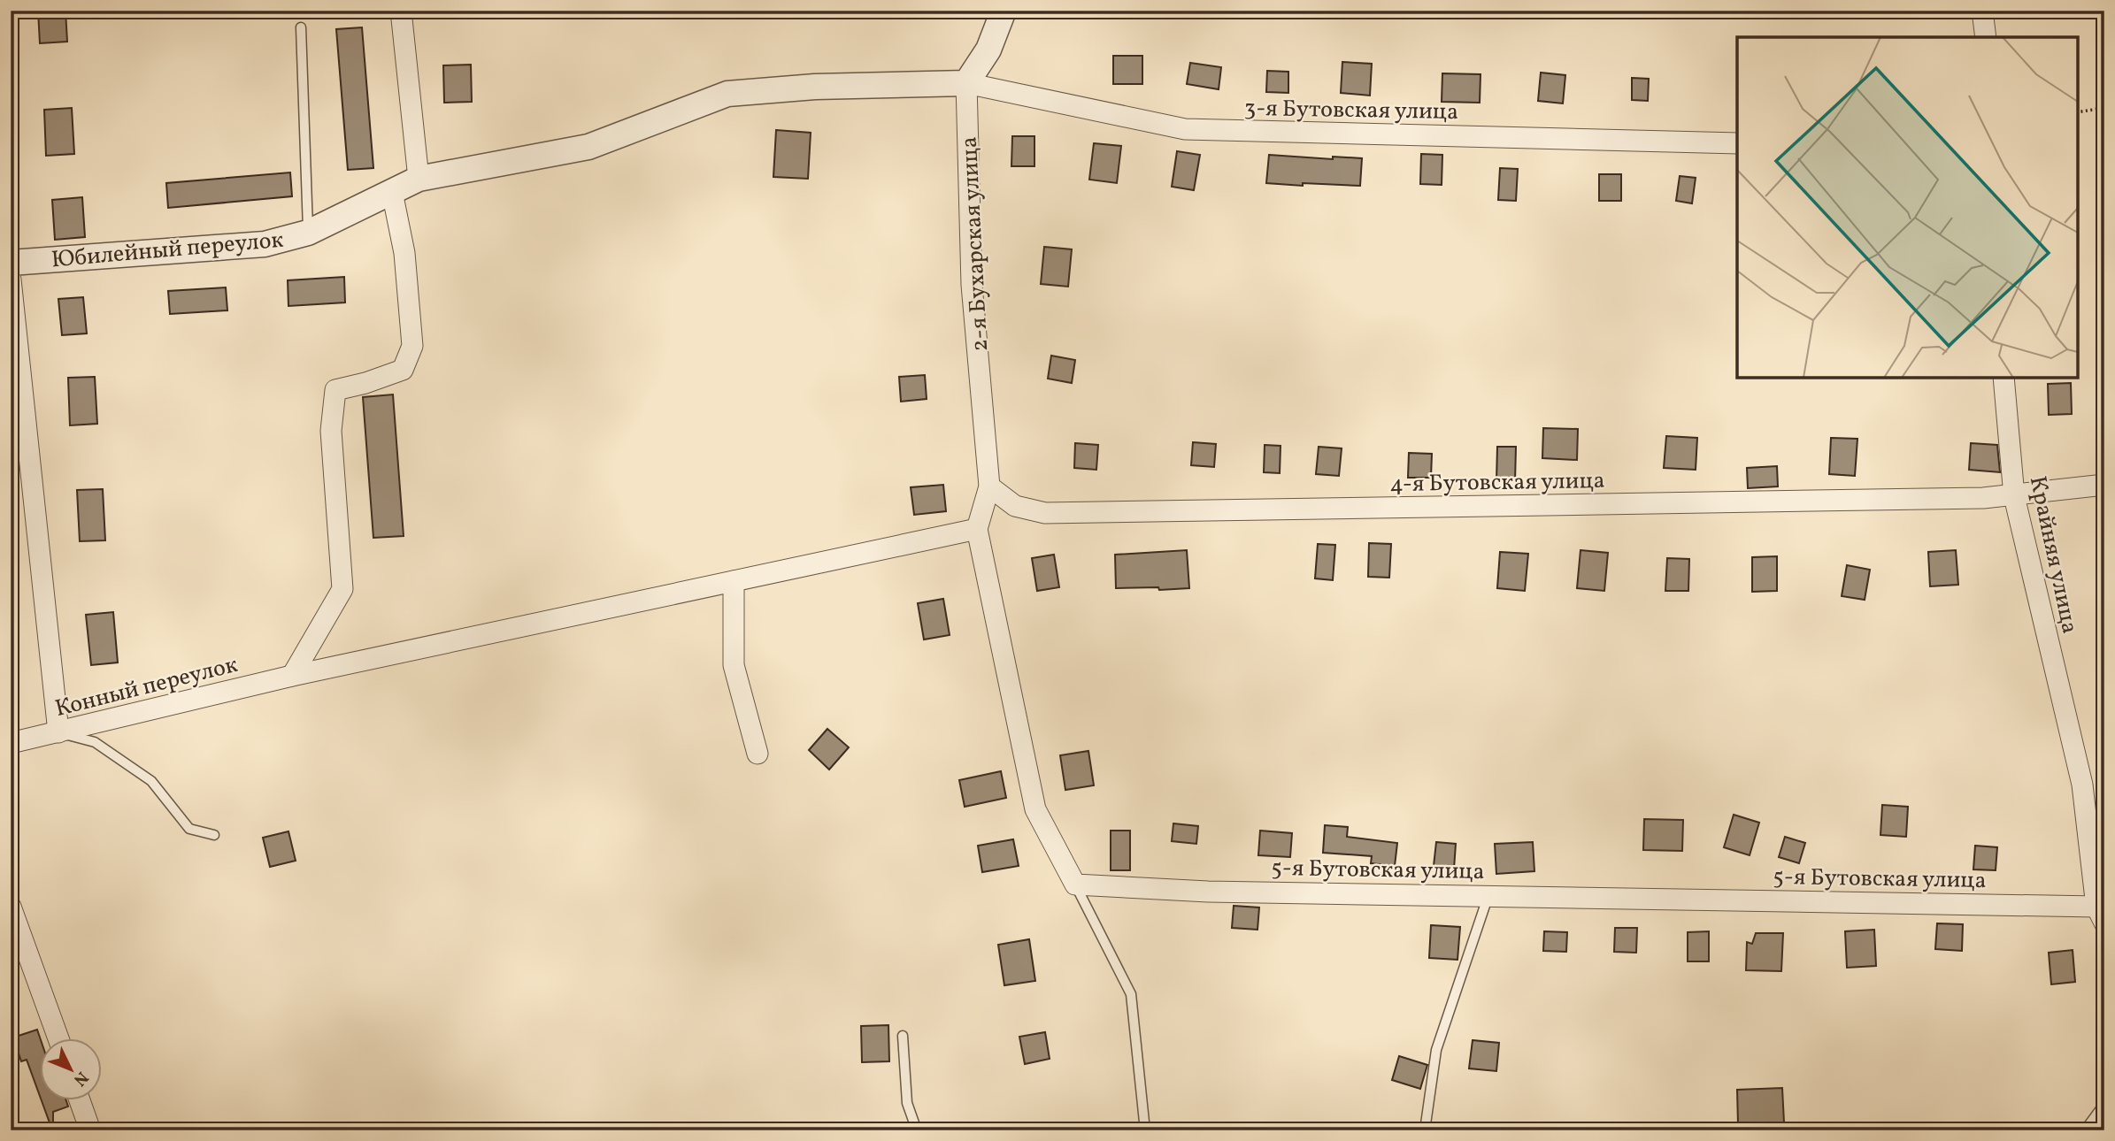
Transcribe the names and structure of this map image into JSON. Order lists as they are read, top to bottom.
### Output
{
  "streets": {
    "street": [
      "3-я Бутовская улица",
      "2-я Бухарская улица",
      "Юбилейный переулок",
      "4-я Бутовская улица",
      "Крайняя улица",
      "Конный переулок",
      "5-я Бутовская улица"
    ]
  },
  "crossings": [
    ["3-я Бутовская улица", "2-я Бухарская улица"],
    ["3-я Бутовская улица", "Юбилейный переулок"],
    ["2-я Бухарская улица", "Юбилейный переулок"],
    ["2-я Бухарская улица", "4-я Бутовская улица"],
    ["4-я Бутовская улица", "Крайняя улица"],
    ["Крайняя улица", "5-я Бутовская улица"]
  ],
  "north": "bottom right"
}
